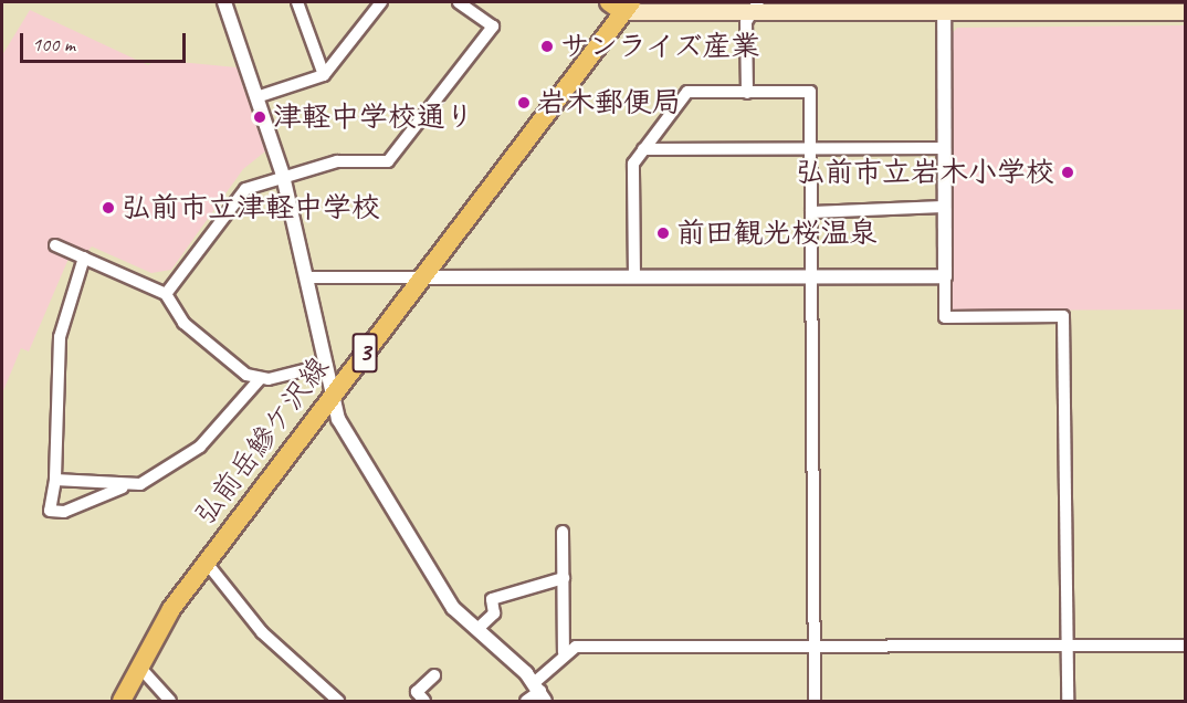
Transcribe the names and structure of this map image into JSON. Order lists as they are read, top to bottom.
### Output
{
  "streets": {
    "main road": ["3", "弘前岳鰺ケ沢線"]
  },
  "places": [
    "サンライズ産業",
    "岩木郵便局",
    "津軽中学校通り",
    "弘前市立岩木小学校",
    "弘前市立津軽中学校",
    "前田観光桜温泉"
  ],
  "scale_bar": "100 m"
}
